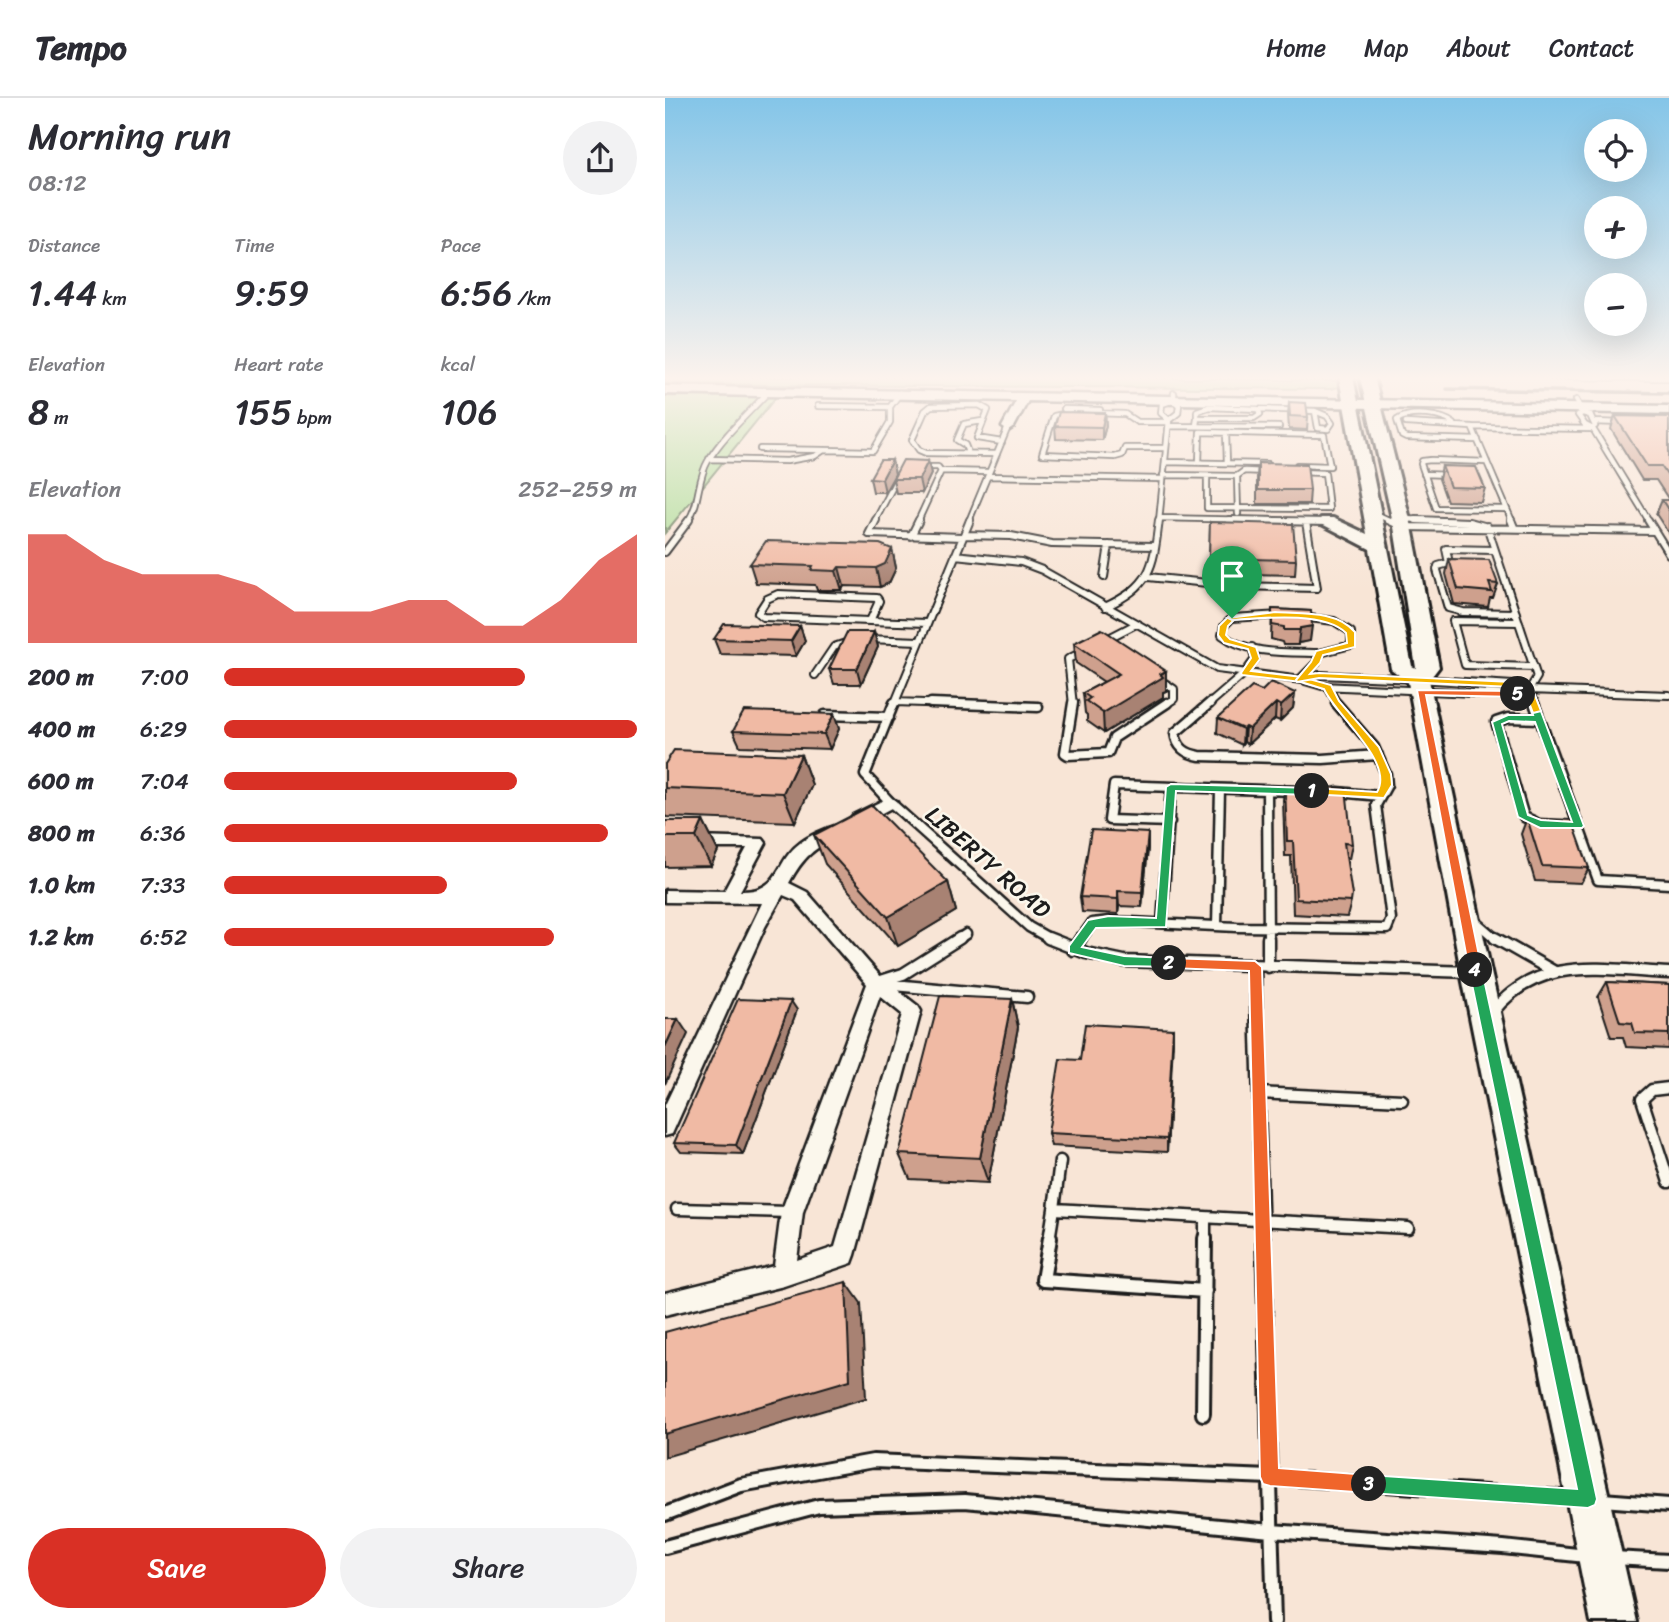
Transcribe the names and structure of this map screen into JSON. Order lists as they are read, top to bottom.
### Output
{
  "streets": {
    "lane": ["LIBERTY ROAD"]
  },
  "page": {
    "header": "Tempo",
    "nav": [
      "Home",
      "Map",
      "About",
      "Contact"
    ],
    "heading": ["Morning run", "08:12"],
    "map_buttons": ["+", "−"],
    "stats": [
      ["Distance", "1.44 km"],
      ["Time", "9:59"],
      ["Pace", "6:56 /km"],
      ["Elevation", "8 m"],
      ["Heart rate", "155 bpm"],
      ["kcal", "106"]
    ],
    "chart": ["Elevation", "252–259 m"],
    "list": [
      {
        "name": "200 m",
        "note": "7:00"
      },
      {
        "name": "400 m",
        "note": "6:29"
      },
      {
        "name": "600 m",
        "note": "7:04"
      },
      {
        "name": "800 m",
        "note": "6:36"
      },
      {
        "name": "1.0 km",
        "note": "7:33"
      },
      {
        "name": "1.2 km",
        "note": "6:52"
      }
    ],
    "pins": [
      "5",
      "1",
      "2",
      "4",
      "3"
    ],
    "buttons": ["Save", "Share"]
  }
}
